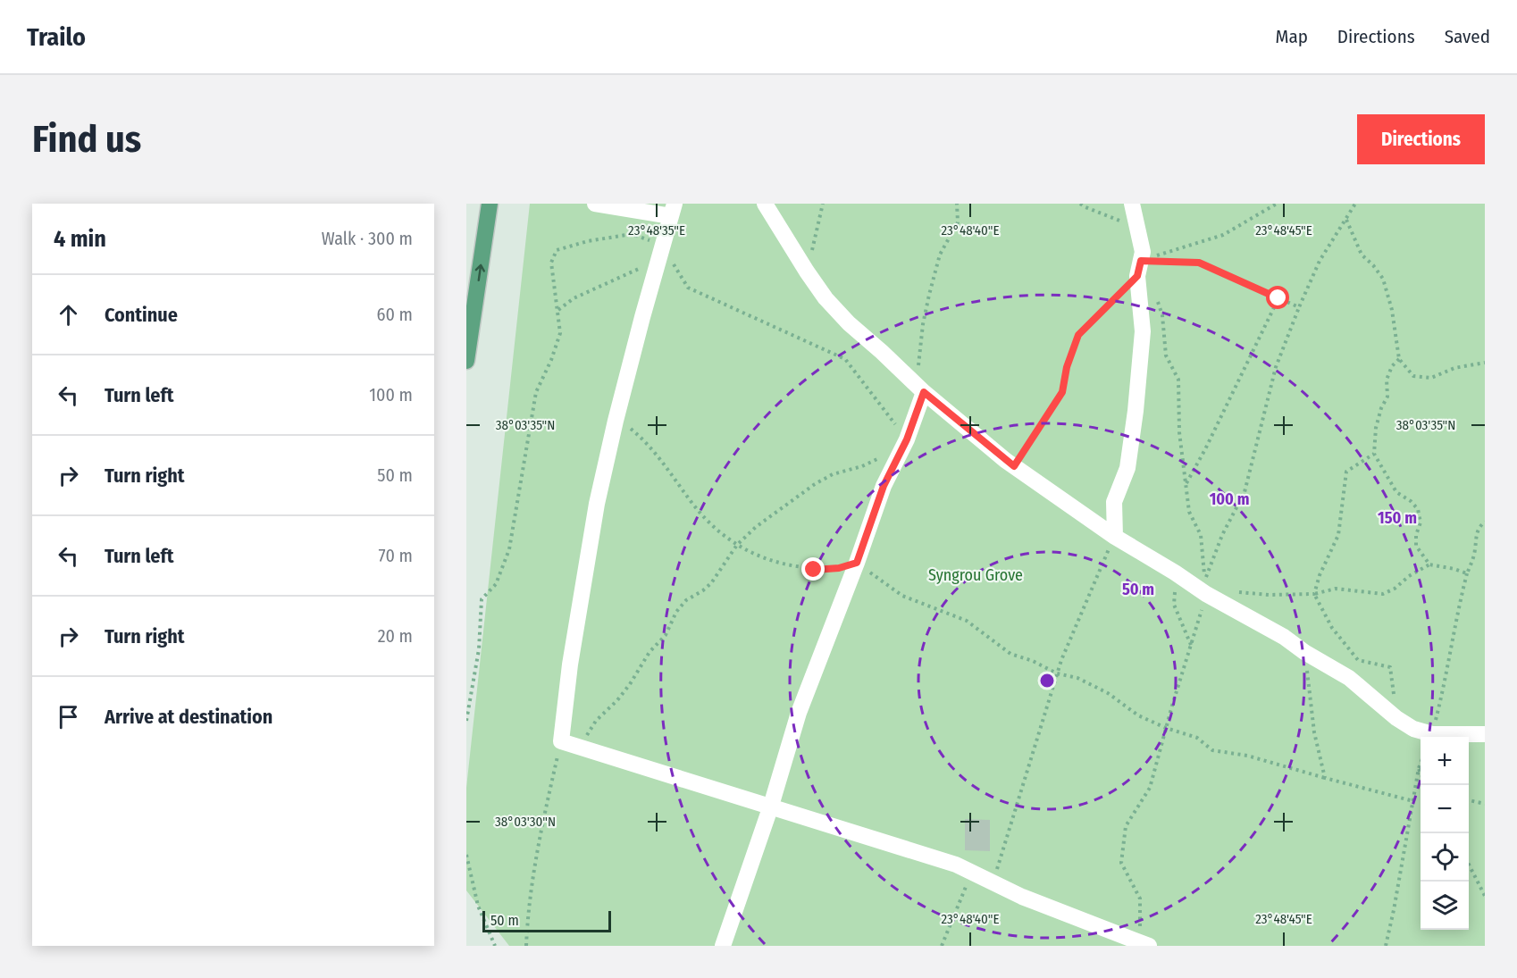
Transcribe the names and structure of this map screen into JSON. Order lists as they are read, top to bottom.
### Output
{
  "parks": ["Syngrou Grove"],
  "scale_bar": "50 m",
  "page": {
    "header": "Trailo",
    "nav": ["Map", "Directions", "Saved"],
    "buttons": "Directions",
    "title": "Find us",
    "heading": ["4 min", "Walk · 300 m"],
    "list": [
      ["Continue", "60 m"],
      ["Turn left", "100 m"],
      ["Turn right", "50 m"],
      ["Turn left", "70 m"],
      ["Turn right", "20 m"],
      "Arrive at destination"
    ],
    "map_buttons": ["+", "−"],
    "scale": "50 m"
  },
  "coordinates": [
    "23°48'35\"E",
    "23°48'40\"E",
    "23°48'45\"E",
    "38°03'35\"N",
    "38°03'30\"N"
  ],
  "rings": ["100 m", "150 m", "50 m"]
}
